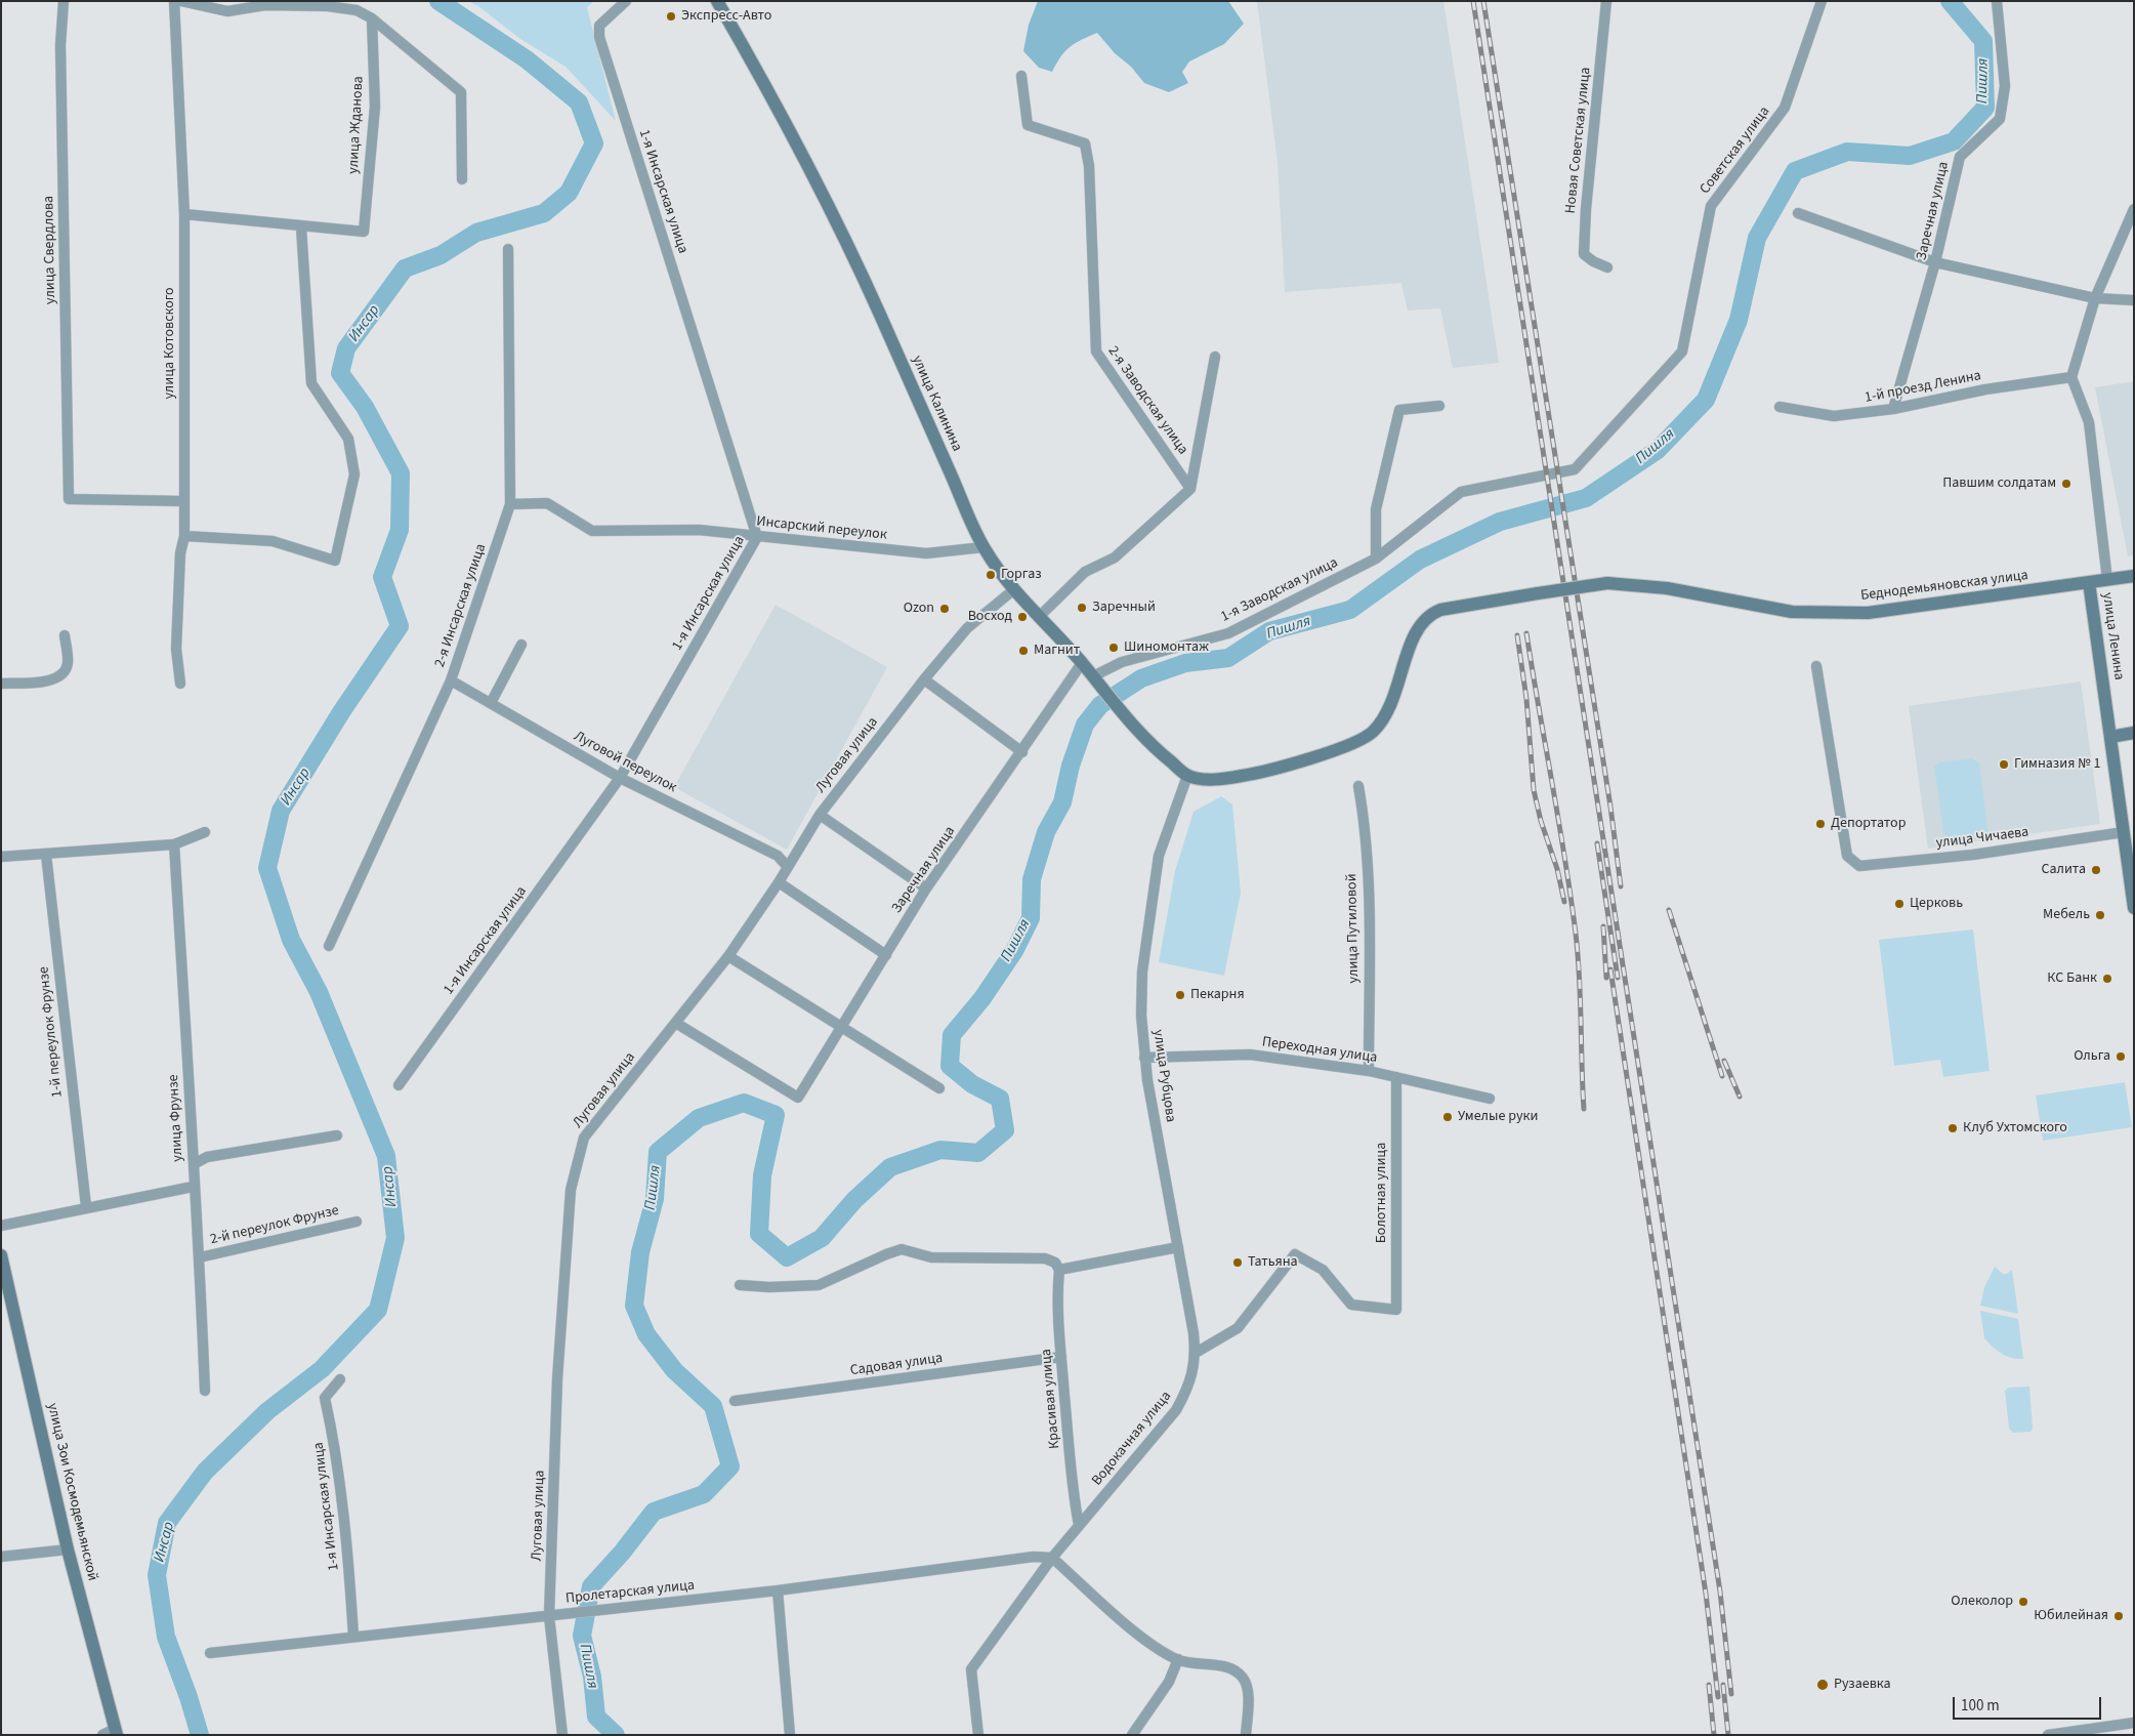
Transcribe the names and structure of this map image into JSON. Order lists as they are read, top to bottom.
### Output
{
  "streets": {
    "main road": [
      "улица Калинина",
      "Беднодемьяновская улица",
      "улица Ленина",
      "улица Зои Космодемьянской"
    ],
    "street": [
      "улица Жданова",
      "Новая Советская улица",
      "Советская улица",
      "1-я Инсарская улица",
      "Заречная улица",
      "улица Свердлова",
      "улица Котовского",
      "1-й проезд Ленина",
      "2-я Заводская улица",
      "Инсарский переулок",
      "1-я Заводская улица",
      "2-я Инсарская улица",
      "Луговая улица",
      "Луговой переулок",
      "улица Чичаева",
      "улица Путиловой",
      "1-й переулок Фрунзе",
      "Переходная улица",
      "улица Рубцова",
      "улица Фрунзе",
      "Болотная улица",
      "2-й переулок Фрунзе",
      "Садовая улица",
      "Красивая улица",
      "Водокачная улица",
      "Пролетарская улица"
    ]
  },
  "crossings": [
    ["Советская улица", "1-я Заводская улица"],
    ["1-я Инсарская улица", "Инсарский переулок"],
    ["1-я Инсарская улица", "Луговой переулок"],
    ["1-я Инсарская улица", "Пролетарская улица"],
    ["Заречная улица", "1-й проезд Ленина"],
    ["Заречная улица", "улица Калинина"],
    ["Заречная улица", "Луговая улица"],
    ["улица Свердлова", "улица Котовского"],
    ["1-й проезд Ленина", "улица Ленина"],
    ["улица Калинина", "Инсарский переулок"],
    ["улица Калинина", "Беднодемьяновская улица"],
    ["улица Калинина", "1-я Заводская улица"],
    ["улица Калинина", "Луговая улица"],
    ["улица Калинина", "улица Рубцова"],
    ["Инсарский переулок", "2-я Инсарская улица"],
    ["Беднодемьяновская улица", "улица Ленина"],
    ["Беднодемьяновская улица", "улица Рубцова"],
    ["2-я Инсарская улица", "Луговой переулок"],
    ["улица Ленина", "улица Чичаева"],
    ["Луговая улица", "Луговой переулок"],
    ["Луговая улица", "Пролетарская улица"],
    ["улица Путиловой", "Переходная улица"],
    ["Переходная улица", "улица Рубцова"],
    ["Переходная улица", "Болотная улица"],
    ["улица Рубцова", "Болотная улица"],
    ["улица Рубцова", "Водокачная улица"],
    ["улица Фрунзе", "2-й переулок Фрунзе"],
    ["Болотная улица", "Водокачная улица"],
    ["Садовая улица", "Красивая улица"],
    ["Красивая улица", "Водокачная улица"],
    ["Водокачная улица", "Пролетарская улица"]
  ],
  "water": ["Пишля", "Инсар"],
  "places": [
    "Экспресс-Авто",
    "Павшим солдатам",
    "Горгаз",
    "Заречный",
    "Ozon",
    "Восход",
    "Шиномонтаж",
    "Магнит",
    "Гимназия № 1",
    "Депортатор",
    "Салита",
    "Церковь",
    "Мебель",
    "КС Банк",
    "Пекарня",
    "Ольга",
    "Умелые руки",
    "Клуб Ухтомского",
    "Татьяна",
    "Олеколор",
    "Юбилейная",
    "Рузаевка"
  ],
  "scale_bar": "100 m"
}
